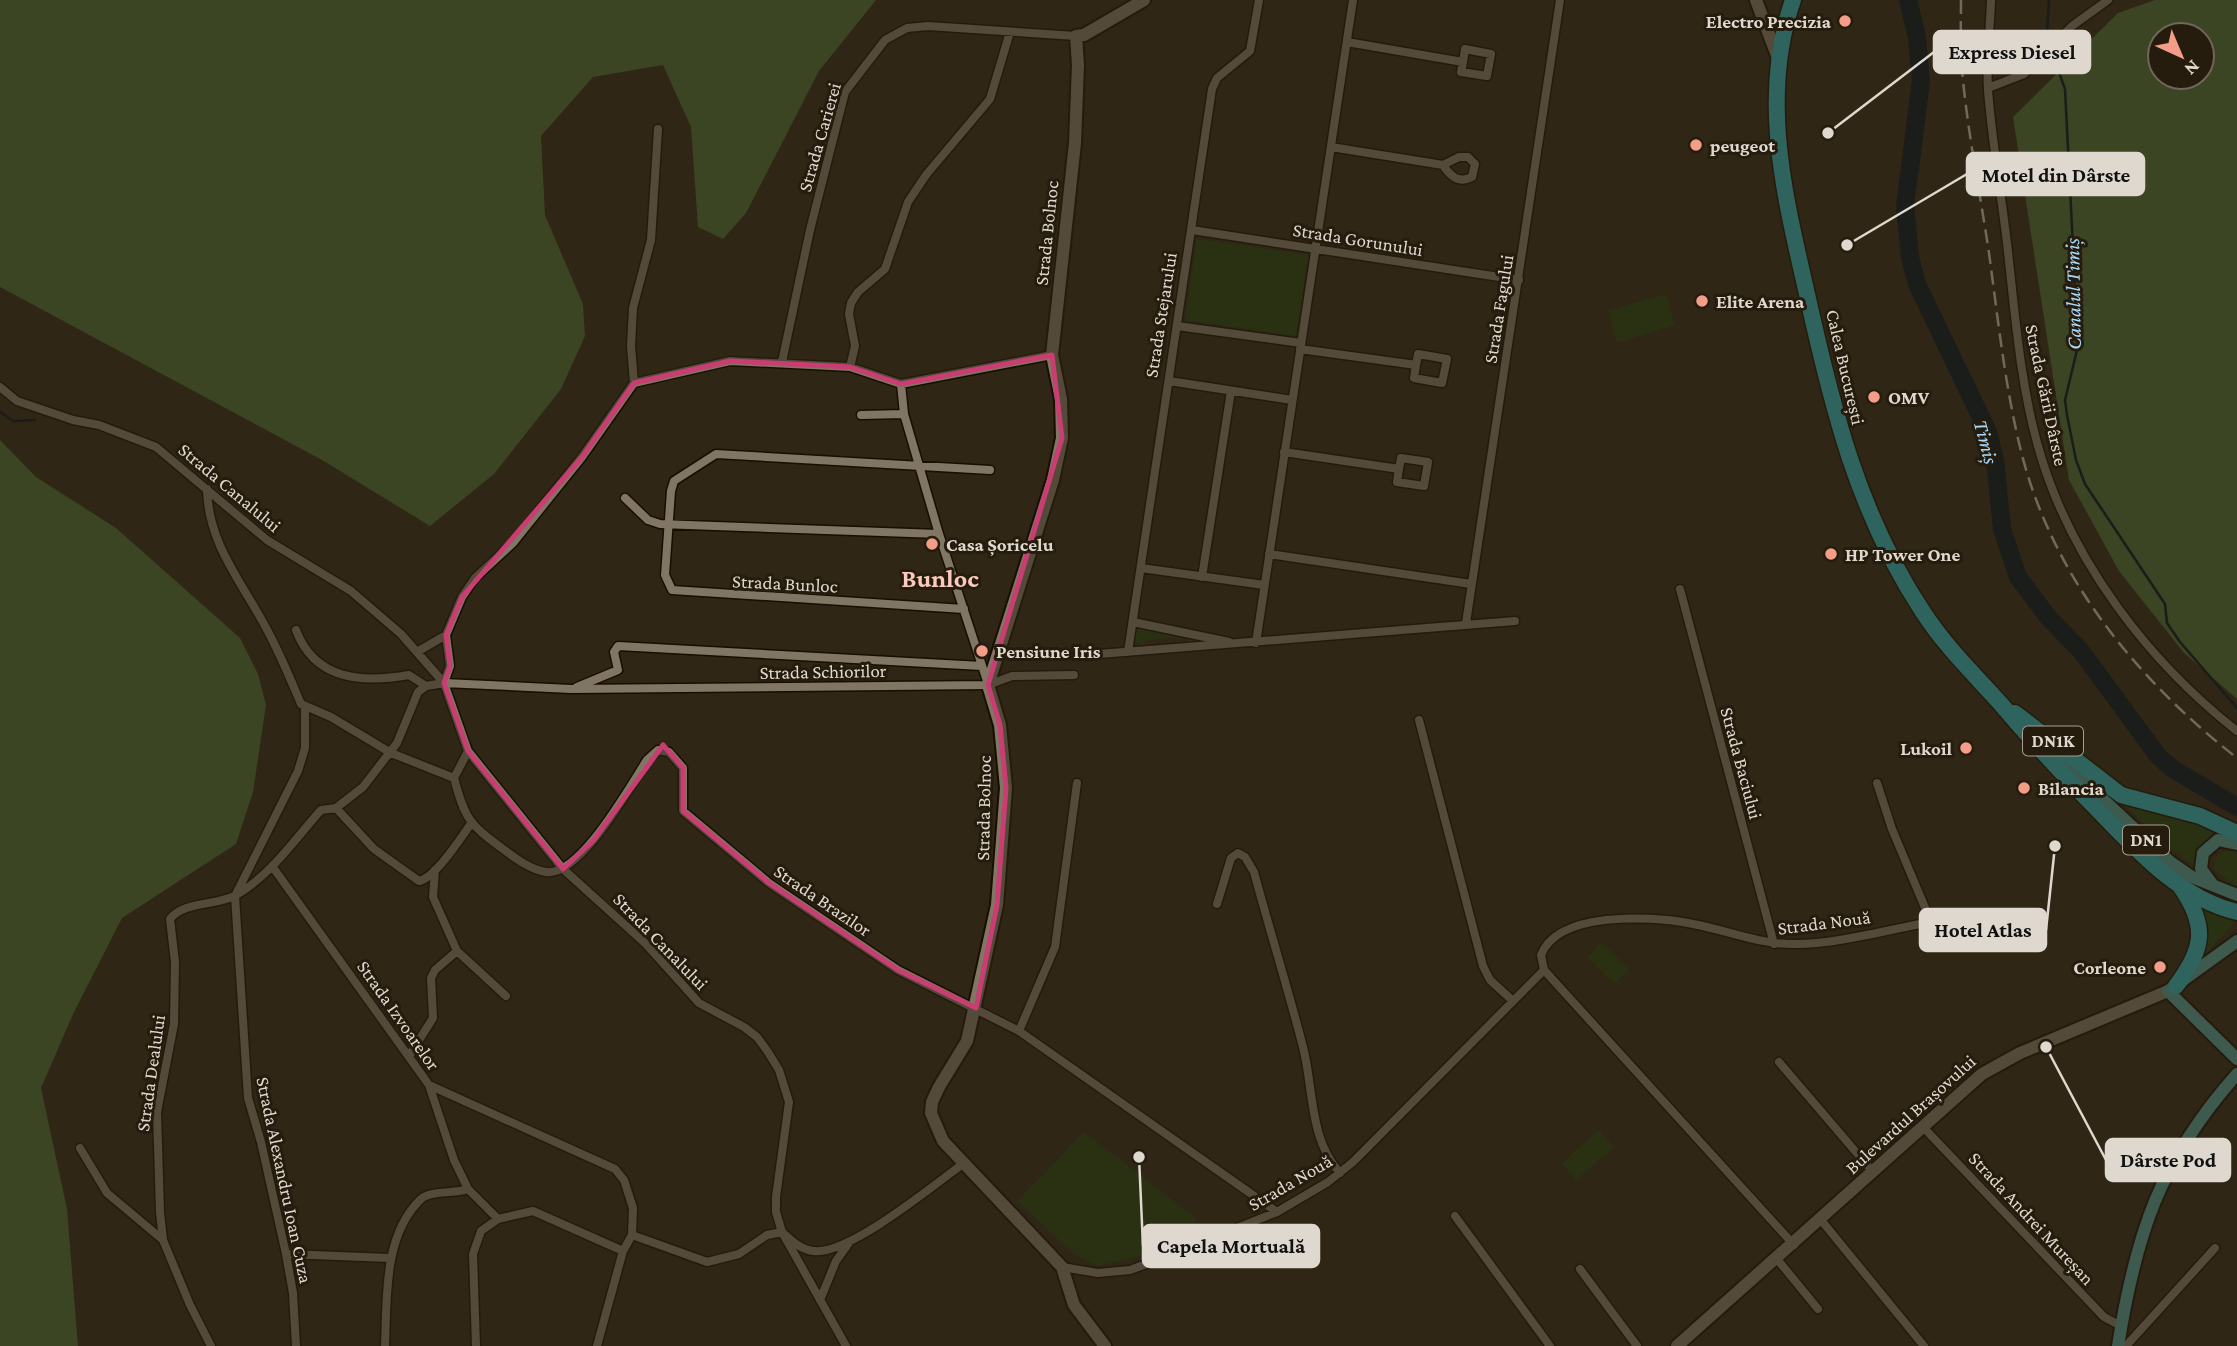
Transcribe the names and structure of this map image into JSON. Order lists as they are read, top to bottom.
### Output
{
  "streets": {
    "highway": ["Calea București", "DN1K", "DN1"],
    "main road": ["Bulevardul Brașovului"],
    "street": [
      "Strada Carierei",
      "Strada Bolnoc",
      "Strada Gorunului",
      "Strada Fagului",
      "Strada Stejarului",
      "Strada Gării Dârste",
      "Strada Canalului",
      "Strada Bunloc",
      "Strada Schiorilor",
      "Strada Baciului",
      "Strada Brazilor",
      "Strada Nouă",
      "Strada Izvoarelor",
      "Strada Dealului",
      "Strada Alexandru Ioan Cuza",
      "Strada Andrei Mureșan"
    ]
  },
  "crossings": [
    ["Strada Carierei", "Strada Bolnoc"],
    ["Strada Bolnoc", "Strada Schiorilor"],
    ["Strada Bolnoc", "Strada Brazilor"],
    ["Strada Bolnoc", "Strada Nouă"],
    ["Strada Gorunului", "Strada Fagului"],
    ["Strada Gorunului", "Strada Stejarului"],
    ["Calea București", "DN1K"],
    ["Strada Canalului", "Strada Schiorilor"],
    ["Strada Canalului", "Strada Brazilor"],
    ["Strada Baciului", "Strada Nouă"],
    ["Strada Brazilor", "Strada Nouă"],
    ["Strada Dealului", "Strada Alexandru Ioan Cuza"],
    ["Bulevardul Brașovului", "Strada Andrei Mureșan"]
  ],
  "districts": ["Bunloc"],
  "water": ["Canalul Timiș", "Timiș"],
  "places": [
    "Electro Precizia",
    "Express Diesel",
    "peugeot",
    "Motel din Dârste",
    "Elite Arena",
    "OMV",
    "Casa Șoricelu",
    "HP Tower One",
    "Pensiune Iris",
    "Lukoil",
    "Bilancia",
    "Hotel Atlas",
    "Corleone",
    "Dârste Pod",
    "Capela Mortuală"
  ],
  "north": "bottom right"
}
